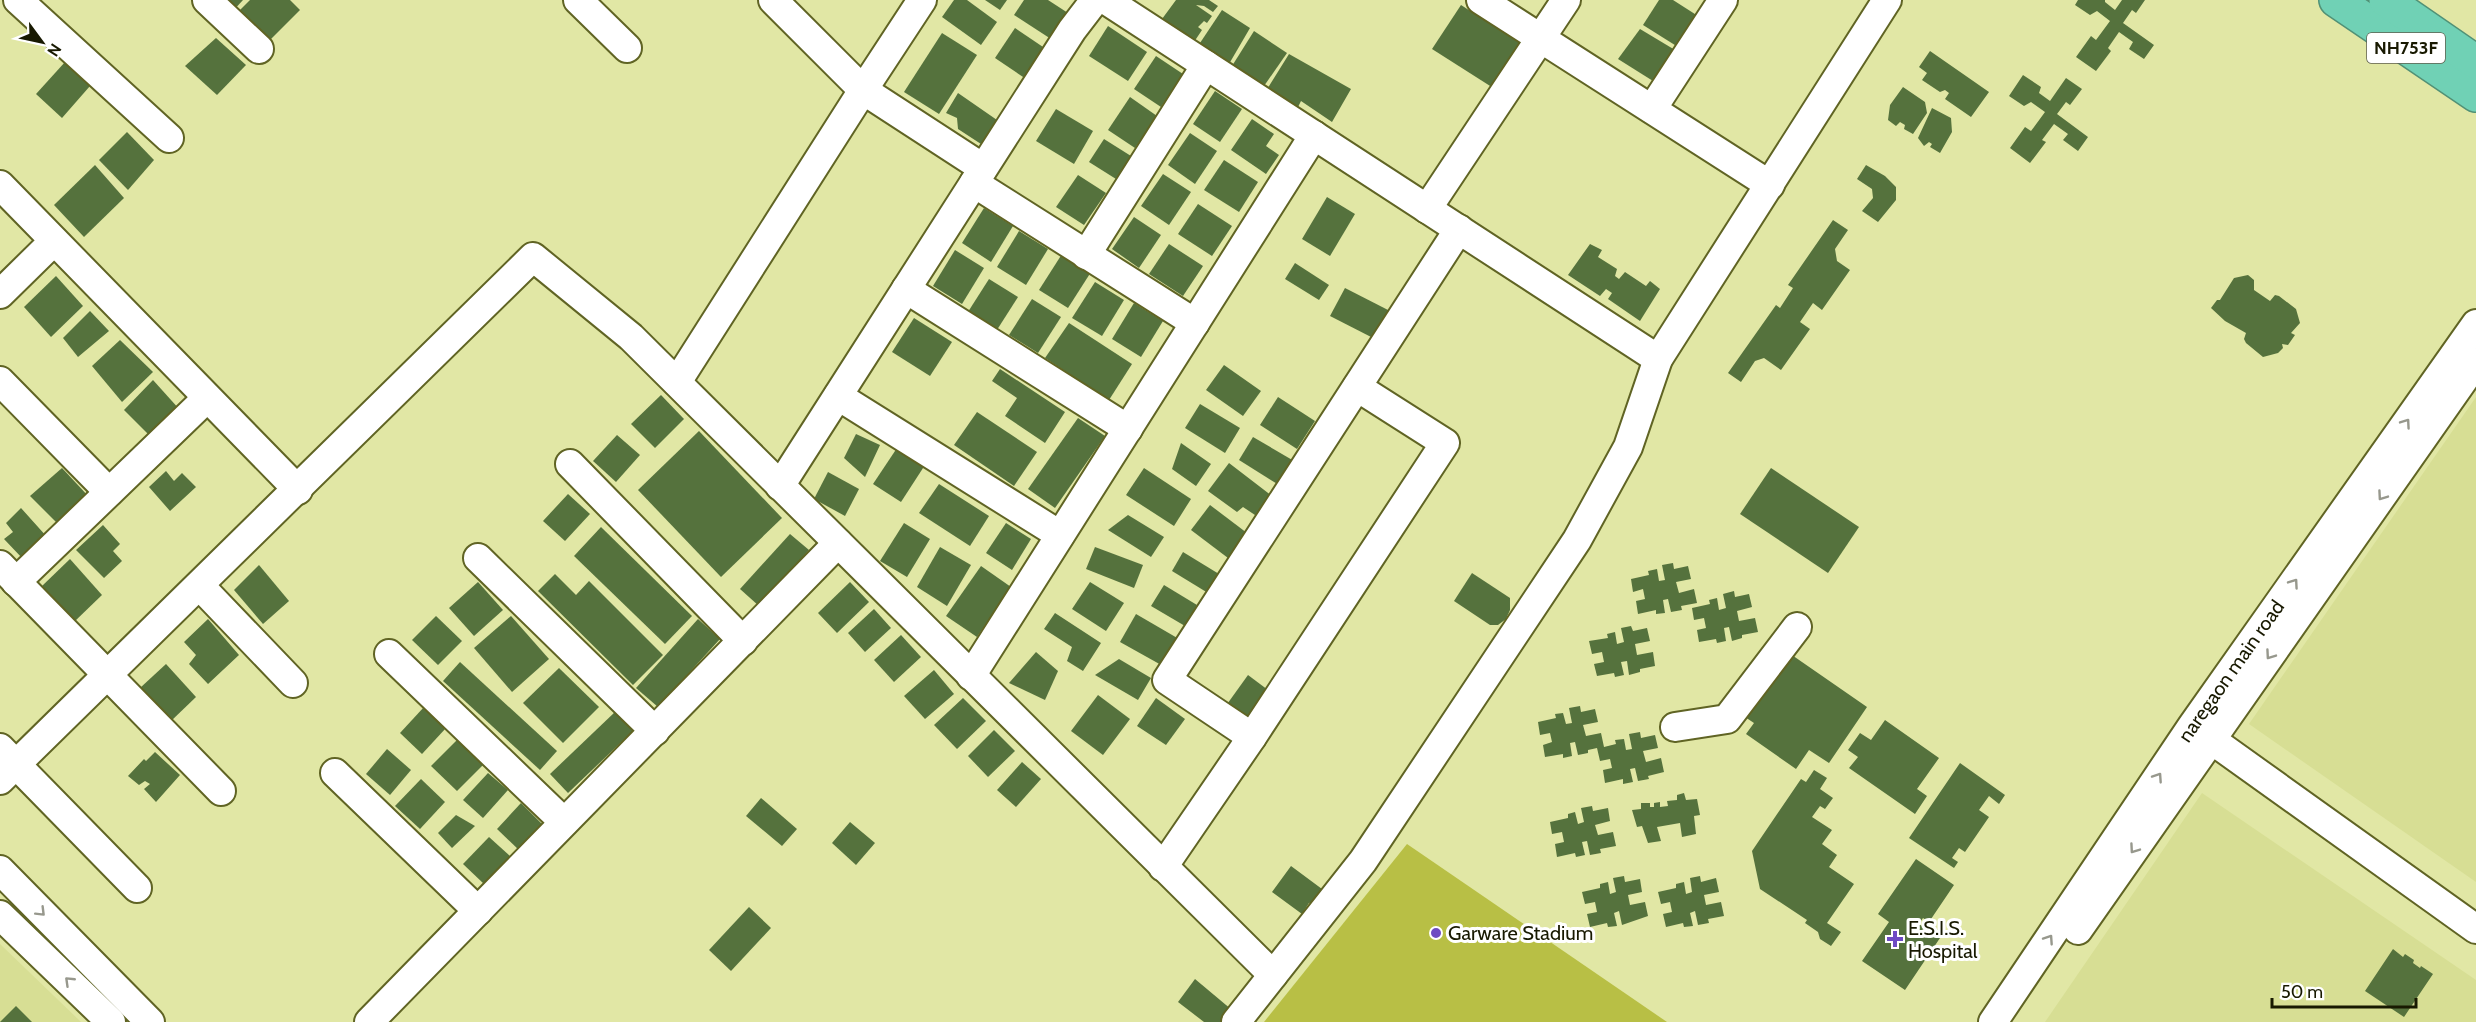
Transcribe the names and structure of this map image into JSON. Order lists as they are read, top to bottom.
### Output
{
  "streets": {
    "highway": ["NH753F"],
    "street": ["naregaon main road"]
  },
  "places": {
    "other": ["Garware Stadium"],
    "health": ["E.S.I.S. Hospital"]
  },
  "scale_bar": "50 m",
  "north": "bottom right"
}
